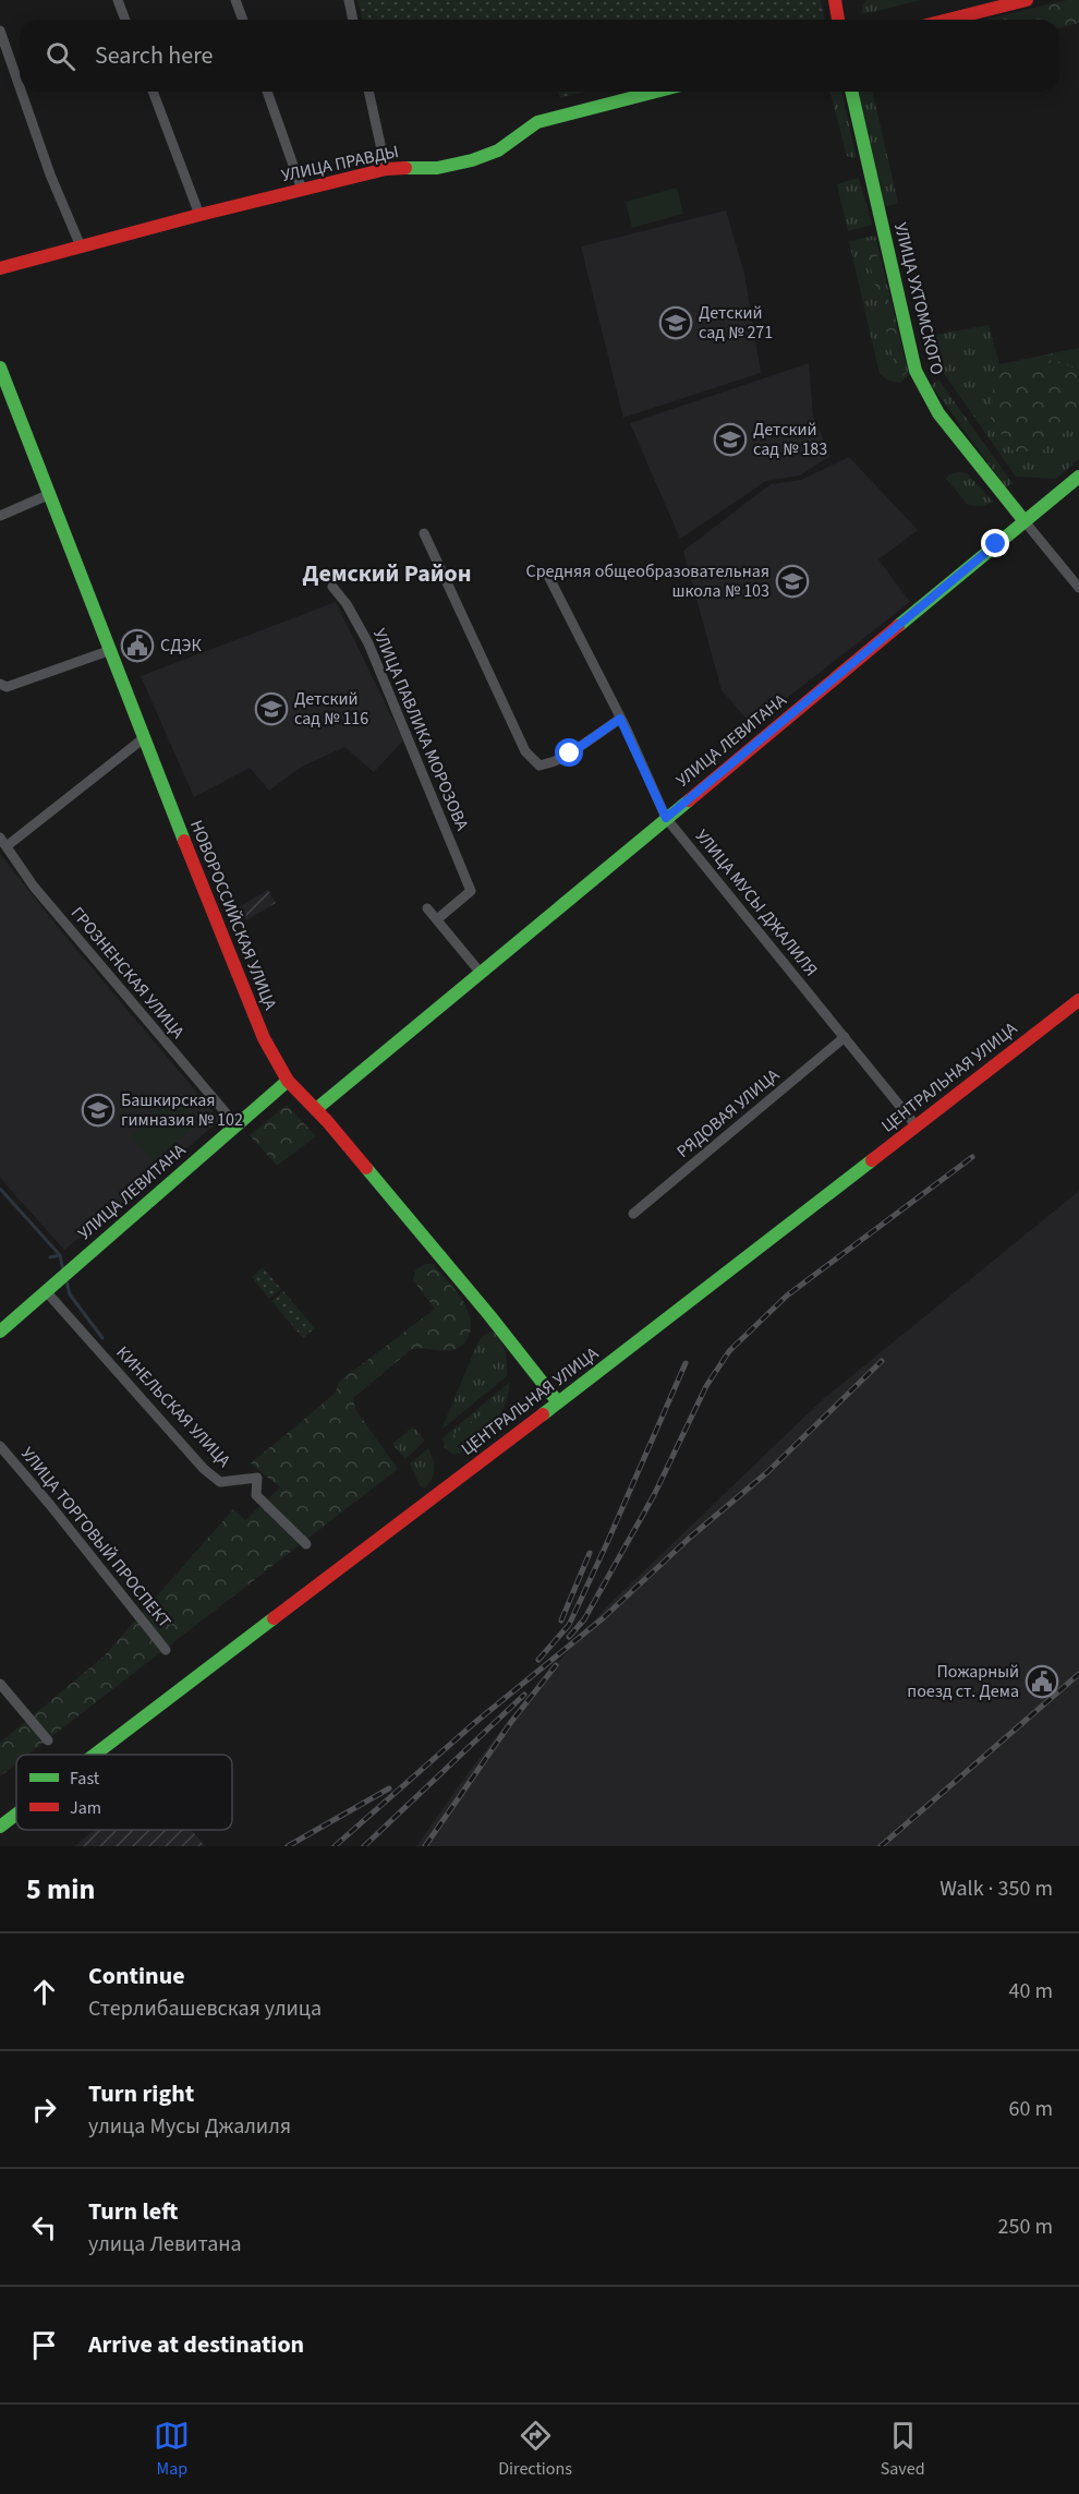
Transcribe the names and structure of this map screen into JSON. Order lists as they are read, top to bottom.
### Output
{
  "streets": {
    "main road": [
      "УЛИЦА ПРАВДЫ",
      "УЛИЦА УХТОМСКОГО",
      "УЛИЦА ЛЕВИТАНА",
      "НОВОРОССИЙСКАЯ УЛИЦА",
      "ЦЕНТРАЛЬНАЯ УЛИЦА"
    ],
    "street": [
      "УЛИЦА ПАВЛИКА МОРОЗОВА",
      "УЛИЦА МУСЫ ДЖАЛИЛЯ",
      "ГРОЗНЕНСКАЯ УЛИЦА",
      "РЯДОВАЯ УЛИЦА",
      "КИНЕЛЬСКАЯ УЛИЦА",
      "УЛИЦА ТОРГОВЫЙ ПРОСПЕКТ"
    ]
  },
  "crossings": [
    ["УЛИЦА УХТОМСКОГО", "УЛИЦА ЛЕВИТАНА"],
    ["УЛИЦА ЛЕВИТАНА", "УЛИЦА МУСЫ ДЖАЛИЛЯ"],
    ["УЛИЦА ЛЕВИТАНА", "НОВОРОССИЙСКАЯ УЛИЦА"],
    ["УЛИЦА ЛЕВИТАНА", "ГРОЗНЕНСКАЯ УЛИЦА"],
    ["УЛИЦА ЛЕВИТАНА", "КИНЕЛЬСКАЯ УЛИЦА"],
    ["УЛИЦА МУСЫ ДЖАЛИЛЯ", "ЦЕНТРАЛЬНАЯ УЛИЦА"],
    ["УЛИЦА МУСЫ ДЖАЛИЛЯ", "РЯДОВАЯ УЛИЦА"],
    ["НОВОРОССИЙСКАЯ УЛИЦА", "ЦЕНТРАЛЬНАЯ УЛИЦА"]
  ],
  "districts": ["Демский Район"],
  "places": {
    "school or university": [
      "Детский сад № 271",
      "Детский сад № 183",
      "Средняя общеобразовательная школа № 103",
      "Детский сад № 116",
      "Башкирская гимназия № 102"
    ],
    "public building": ["СДЭК", "Пожарный поезд ст. Дема"]
  },
  "legend": ["Fast", "Jam"],
  "page": {
    "search": "Search here",
    "heading": ["5 min", "Walk · 350 m"],
    "list": [
      ["Continue", "Стерлибашевская улица", "40 m"],
      ["Turn right", "улица Мусы Джалиля", "60 m"],
      ["Turn left", "улица Левитана", "250 m"],
      "Arrive at destination"
    ],
    "nav": ["Map", "Directions", "Saved"]
  }
}
